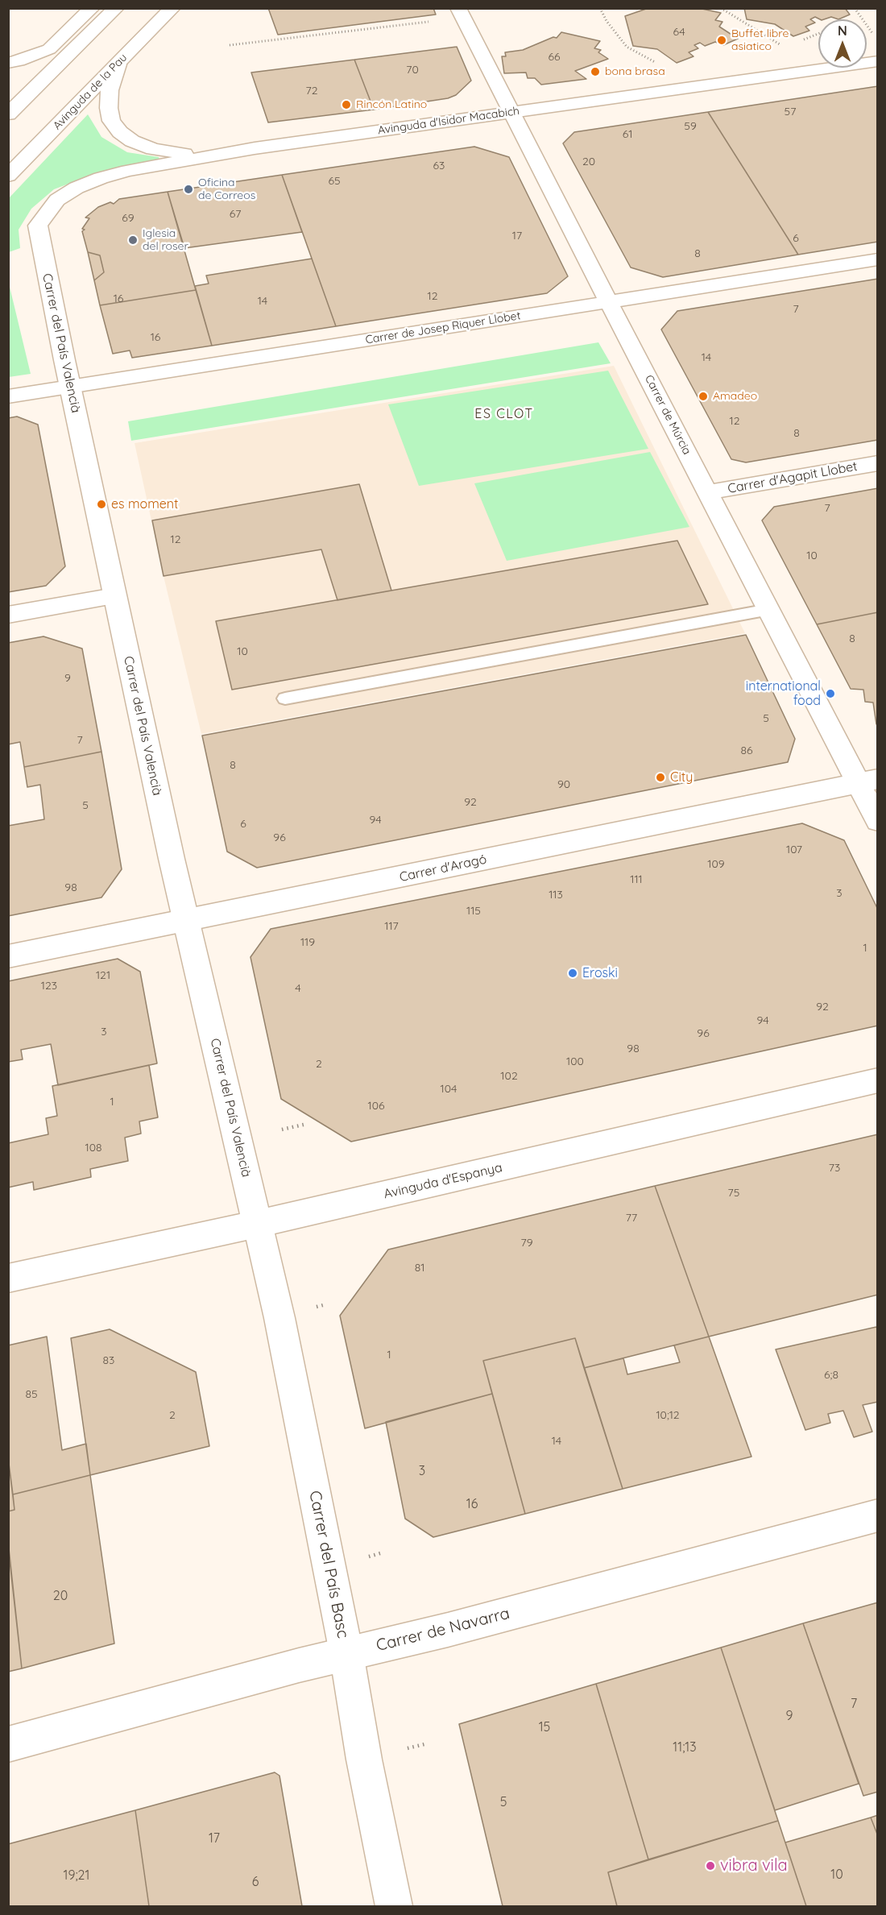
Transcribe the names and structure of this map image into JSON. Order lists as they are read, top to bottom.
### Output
{
  "streets": {
    "street": [
      "Avinguda de la Pau",
      "Avinguda d'Isidor Macabich",
      "Carrer de Josep Riquer Llobet",
      "Carrer del País Valencià",
      "Carrer de Múrcia",
      "Carrer d'Agapit Llobet",
      "Carrer d'Aragó",
      "Avinguda d'Espanya",
      "Carrer del País Basc",
      "Carrer de Navarra"
    ]
  },
  "crossings": [
    ["Avinguda d'Isidor Macabich", "Carrer del País Valencià"],
    ["Avinguda d'Isidor Macabich", "Carrer de Múrcia"],
    ["Carrer de Josep Riquer Llobet", "Carrer del País Valencià"],
    ["Carrer de Josep Riquer Llobet", "Carrer de Múrcia"],
    ["Carrer del País Valencià", "Carrer d'Aragó"],
    ["Carrer del País Valencià", "Avinguda d'Espanya"],
    ["Carrer del País Valencià", "Carrer del País Basc"],
    ["Carrer de Múrcia", "Carrer d'Agapit Llobet"],
    ["Carrer de Múrcia", "Carrer d'Aragó"],
    ["Avinguda d'Espanya", "Carrer del País Basc"],
    ["Carrer del País Basc", "Carrer de Navarra"]
  ],
  "districts": ["ES CLOT"],
  "places": [
    "Buffet libre asiatico",
    "bona brasa",
    "Rincón Latino",
    "Oficina de Correos",
    "Iglesia del roser",
    "Amadeo",
    "es moment",
    "international food",
    "City",
    "Eroski",
    "vibra vila"
  ],
  "house_numbers": [
    "64",
    "66",
    "70",
    "72",
    "57",
    "59",
    "61",
    "20",
    "63",
    "65",
    "67",
    "69",
    "17",
    "6",
    "8",
    "12",
    "16",
    "14",
    "7",
    "16",
    "14",
    "12",
    "8",
    "7",
    "12",
    "10",
    "8",
    "10",
    "9",
    "5",
    "7",
    "86",
    "8",
    "90",
    "92",
    "5",
    "94",
    "6",
    "96",
    "107",
    "109",
    "111",
    "98",
    "3",
    "113",
    "115",
    "117",
    "119",
    "1",
    "121",
    "123",
    "4",
    "92",
    "94",
    "3",
    "96",
    "98",
    "100",
    "2",
    "102",
    "104",
    "1",
    "106",
    "108",
    "73",
    "75",
    "77",
    "79",
    "81",
    "1",
    "83",
    "6;8",
    "85",
    "2",
    "10;12",
    "14",
    "3",
    "16",
    "20",
    "7",
    "9",
    "15",
    "11;13",
    "5",
    "17",
    "10",
    "19;21",
    "6"
  ],
  "north": "top"
}
